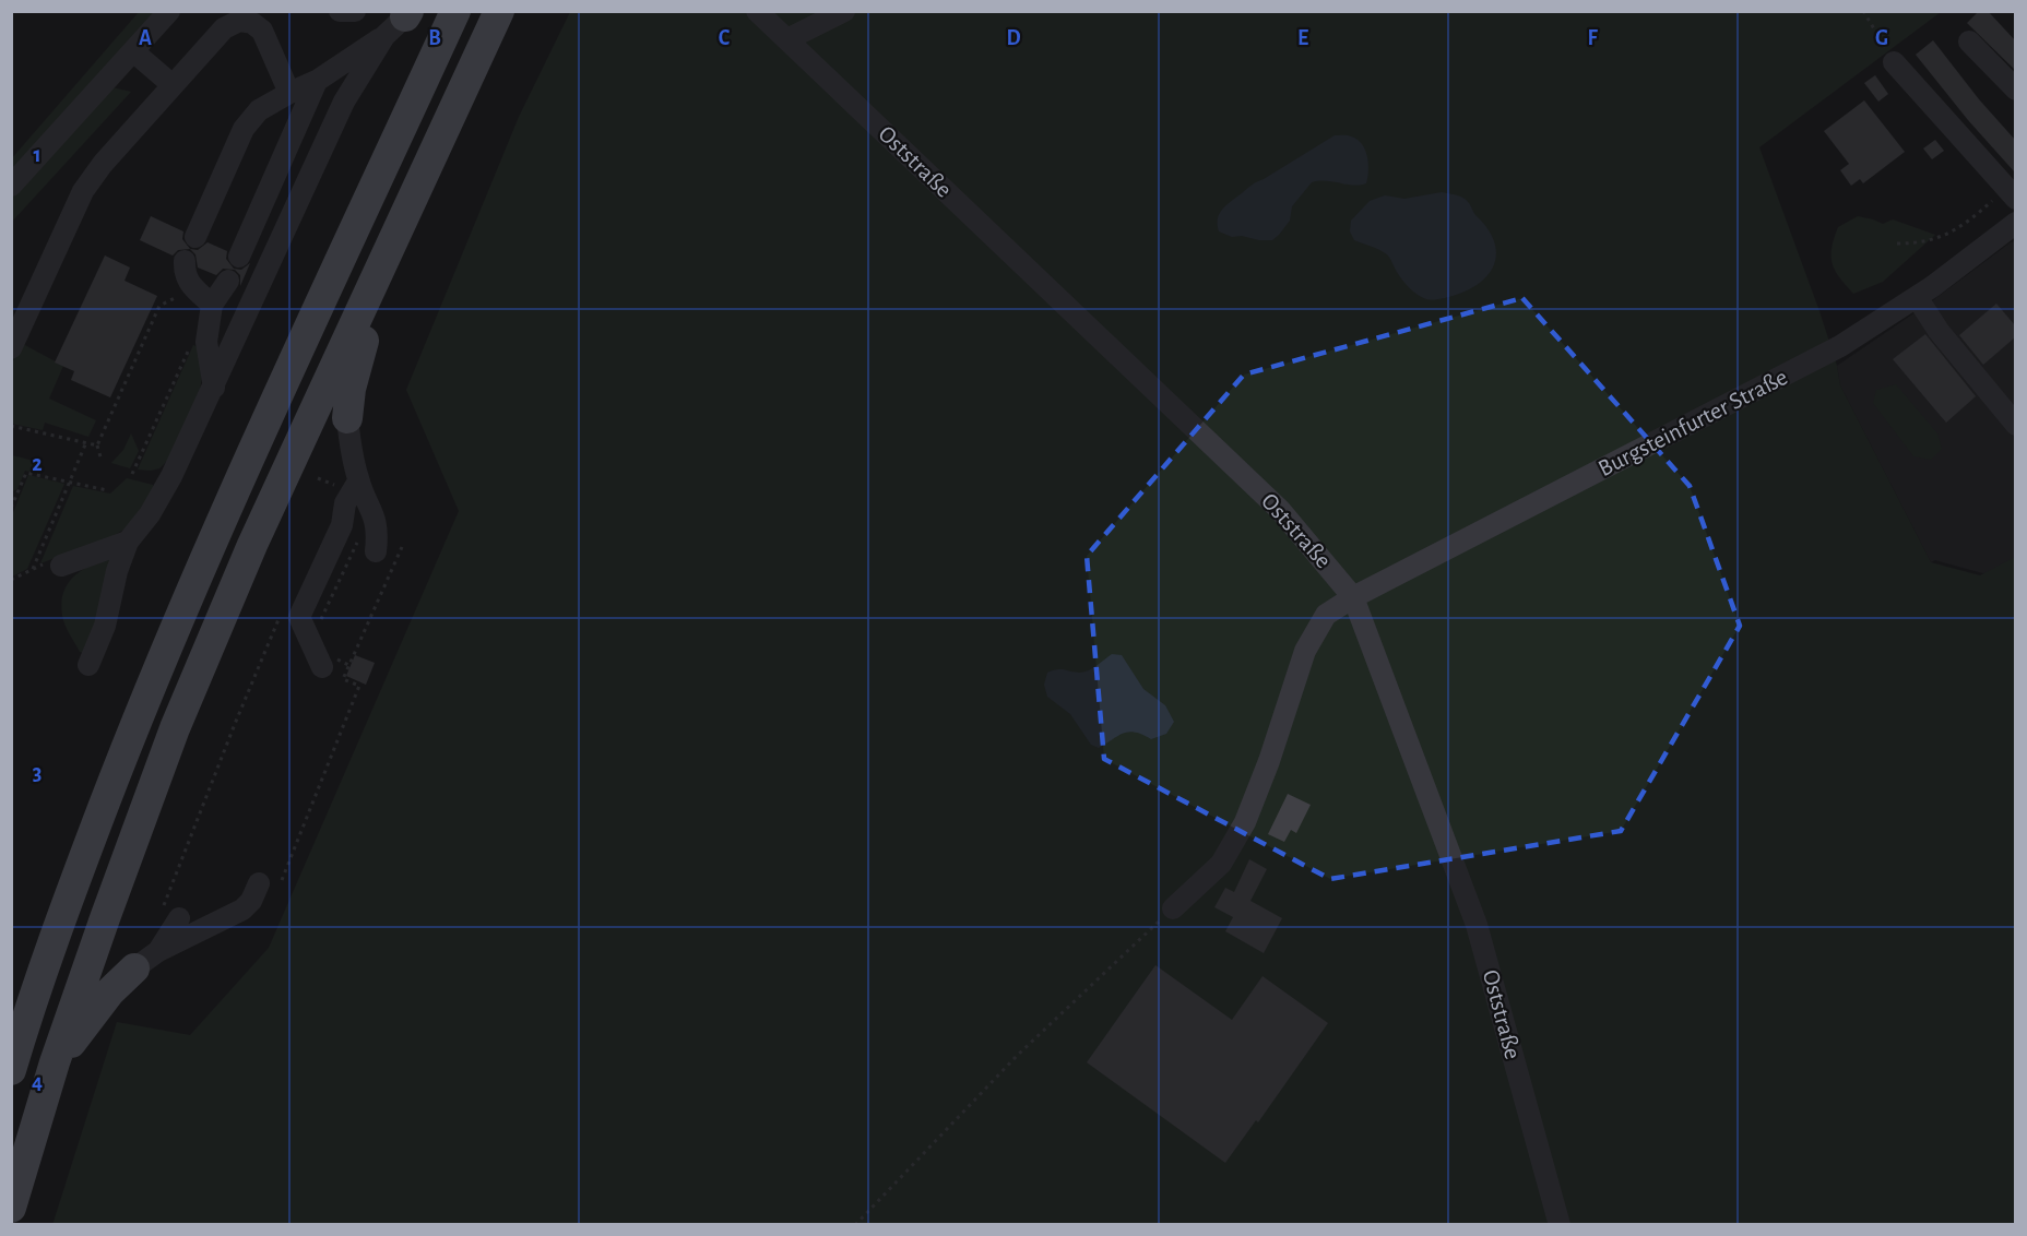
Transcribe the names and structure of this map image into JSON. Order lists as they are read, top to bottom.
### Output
{
  "streets": {
    "street": ["Oststraße", "Burgsteinfurter Straße"]
  },
  "crossings": [
    ["Oststraße", "Burgsteinfurter Straße"]
  ],
  "grid": {
    "columns": [
      "A",
      "B",
      "C",
      "D",
      "E",
      "F",
      "G"
    ],
    "rows": [
      "1",
      "2",
      "3",
      "4"
    ]
  }
}
